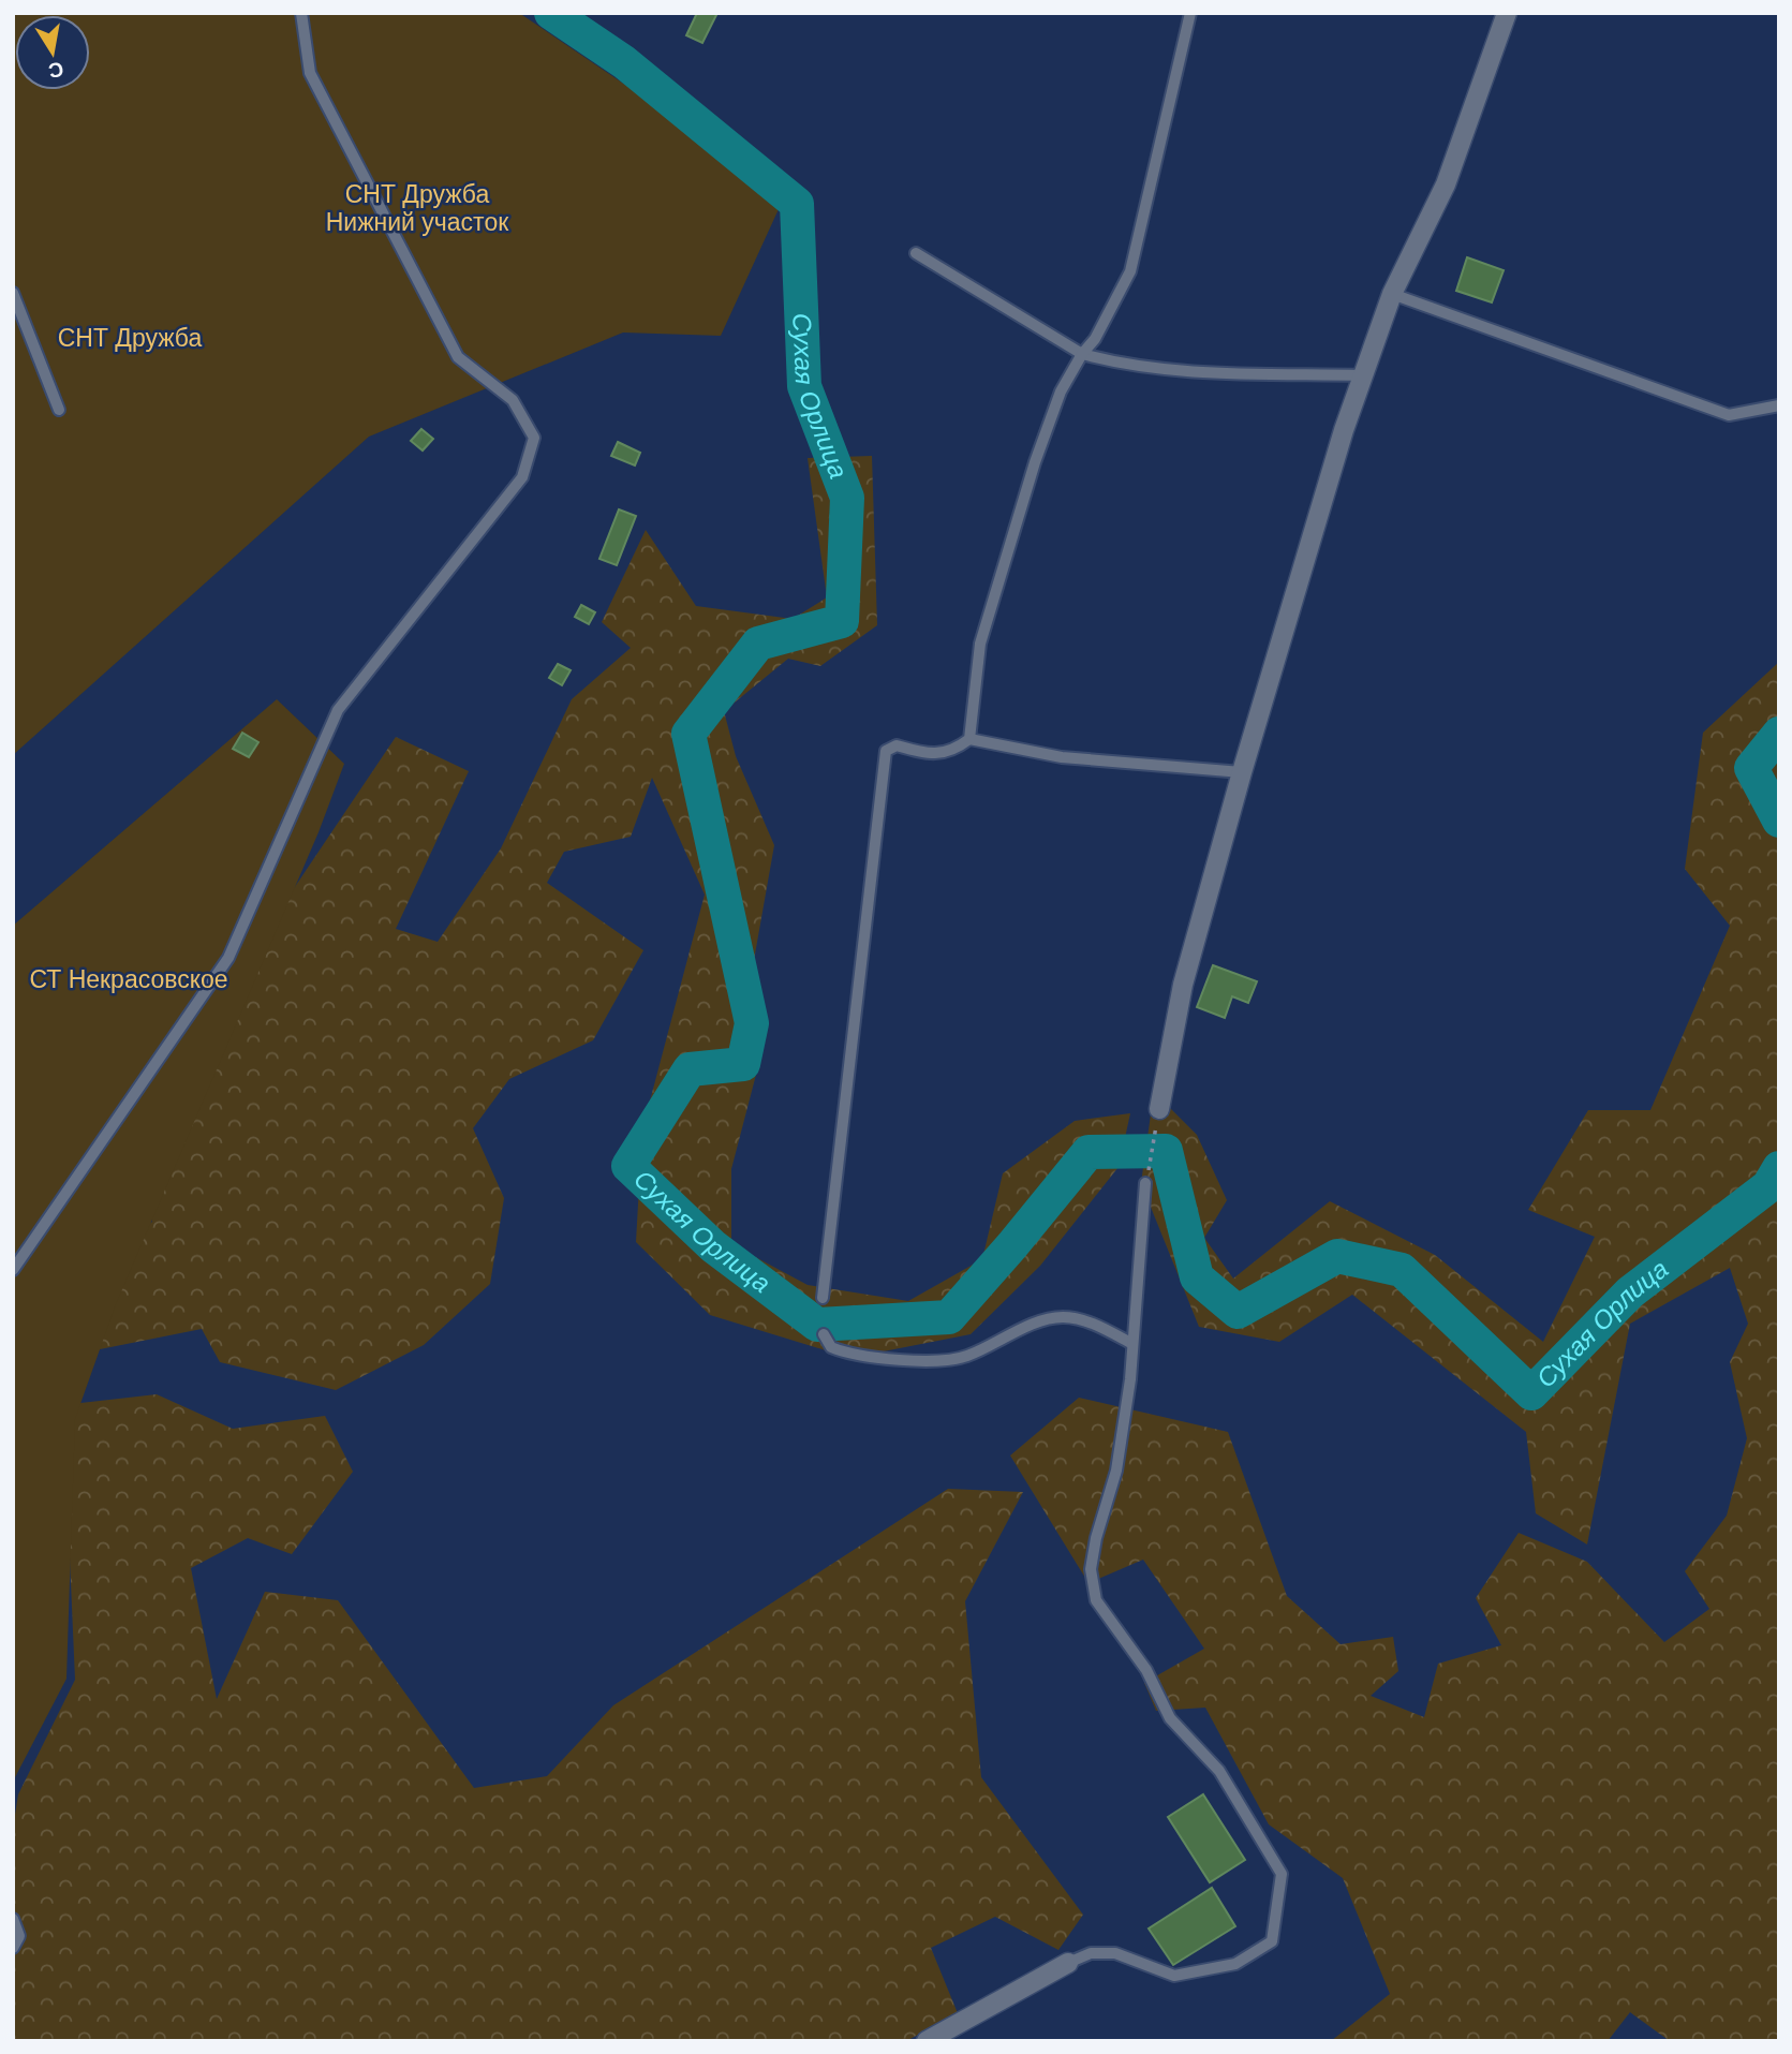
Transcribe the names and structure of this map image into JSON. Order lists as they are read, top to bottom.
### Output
{
  "water": ["Сухая Орлица"],
  "parks": ["СНТ Дружба Нижний участок", "СНТ Дружба", "СТ Некрасовское"],
  "north": "bottom"
}
